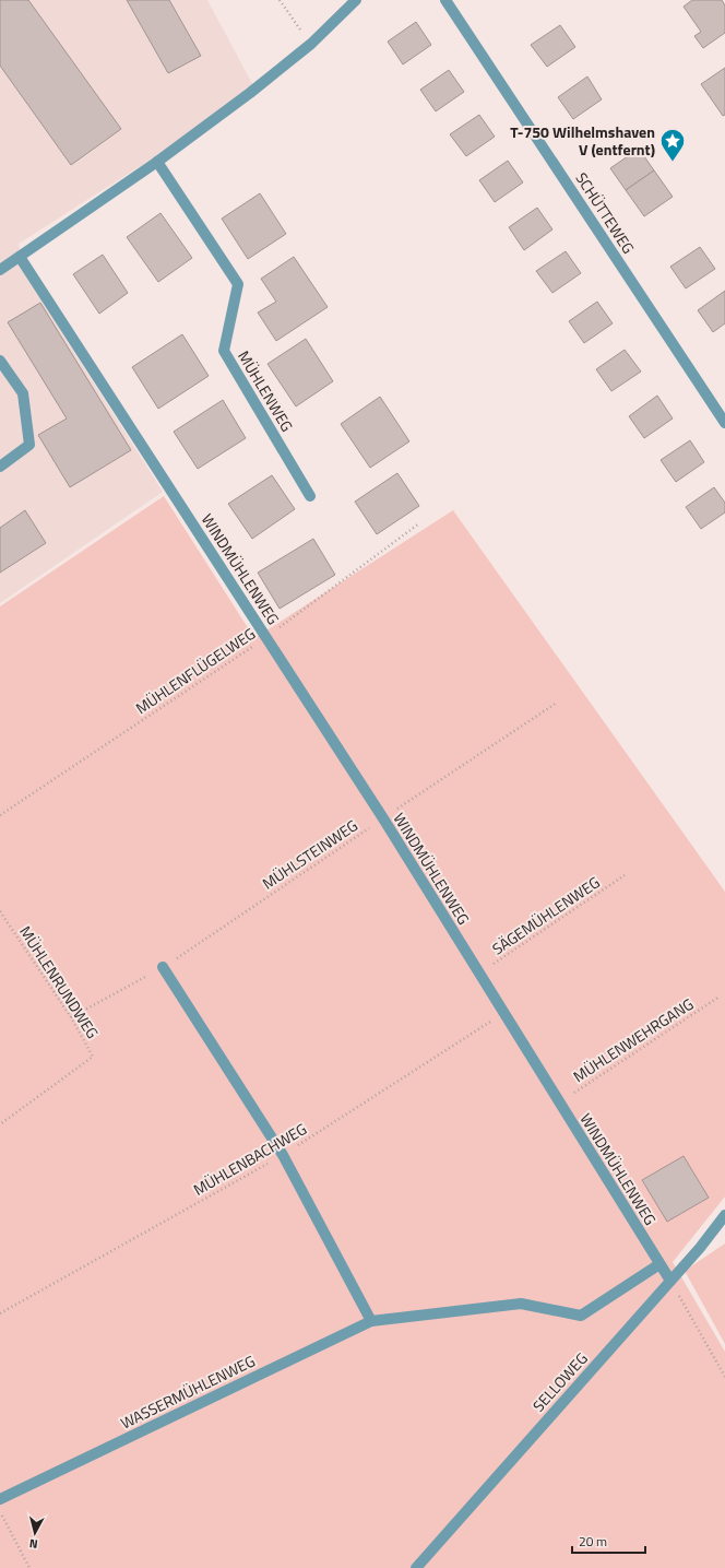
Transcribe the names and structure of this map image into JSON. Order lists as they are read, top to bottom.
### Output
{
  "streets": {
    "street": [
      "SCHÜTTEWEG",
      "MÜHLENWEG",
      "WINDMÜHLENWEG",
      "SELLOWEG",
      "WASSERMÜHLENWEG"
    ],
    "path": [
      "MÜHLENFLÜGELWEG",
      "MÜHLSTEINWEG",
      "SÄGEMÜHLENWEG",
      "MÜHLENRUNDWEG",
      "MÜHLENWEHRGANG",
      "MÜHLENBACHWEG"
    ]
  },
  "crossings": [
    ["WINDMÜHLENWEG", "MÜHLENFLÜGELWEG"],
    ["WINDMÜHLENWEG", "MÜHLSTEINWEG"],
    ["WINDMÜHLENWEG", "SÄGEMÜHLENWEG"],
    ["WINDMÜHLENWEG", "MÜHLENWEHRGANG"],
    ["WINDMÜHLENWEG", "MÜHLENBACHWEG"],
    ["WINDMÜHLENWEG", "SELLOWEG"],
    ["WINDMÜHLENWEG", "WASSERMÜHLENWEG"],
    ["MÜHLSTEINWEG", "MÜHLENRUNDWEG"]
  ],
  "places": {
    "place": ["T-750 Wilhelmshaven V (entfernt)"]
  },
  "scale_bar": "20 m",
  "north": "bottom"
}
